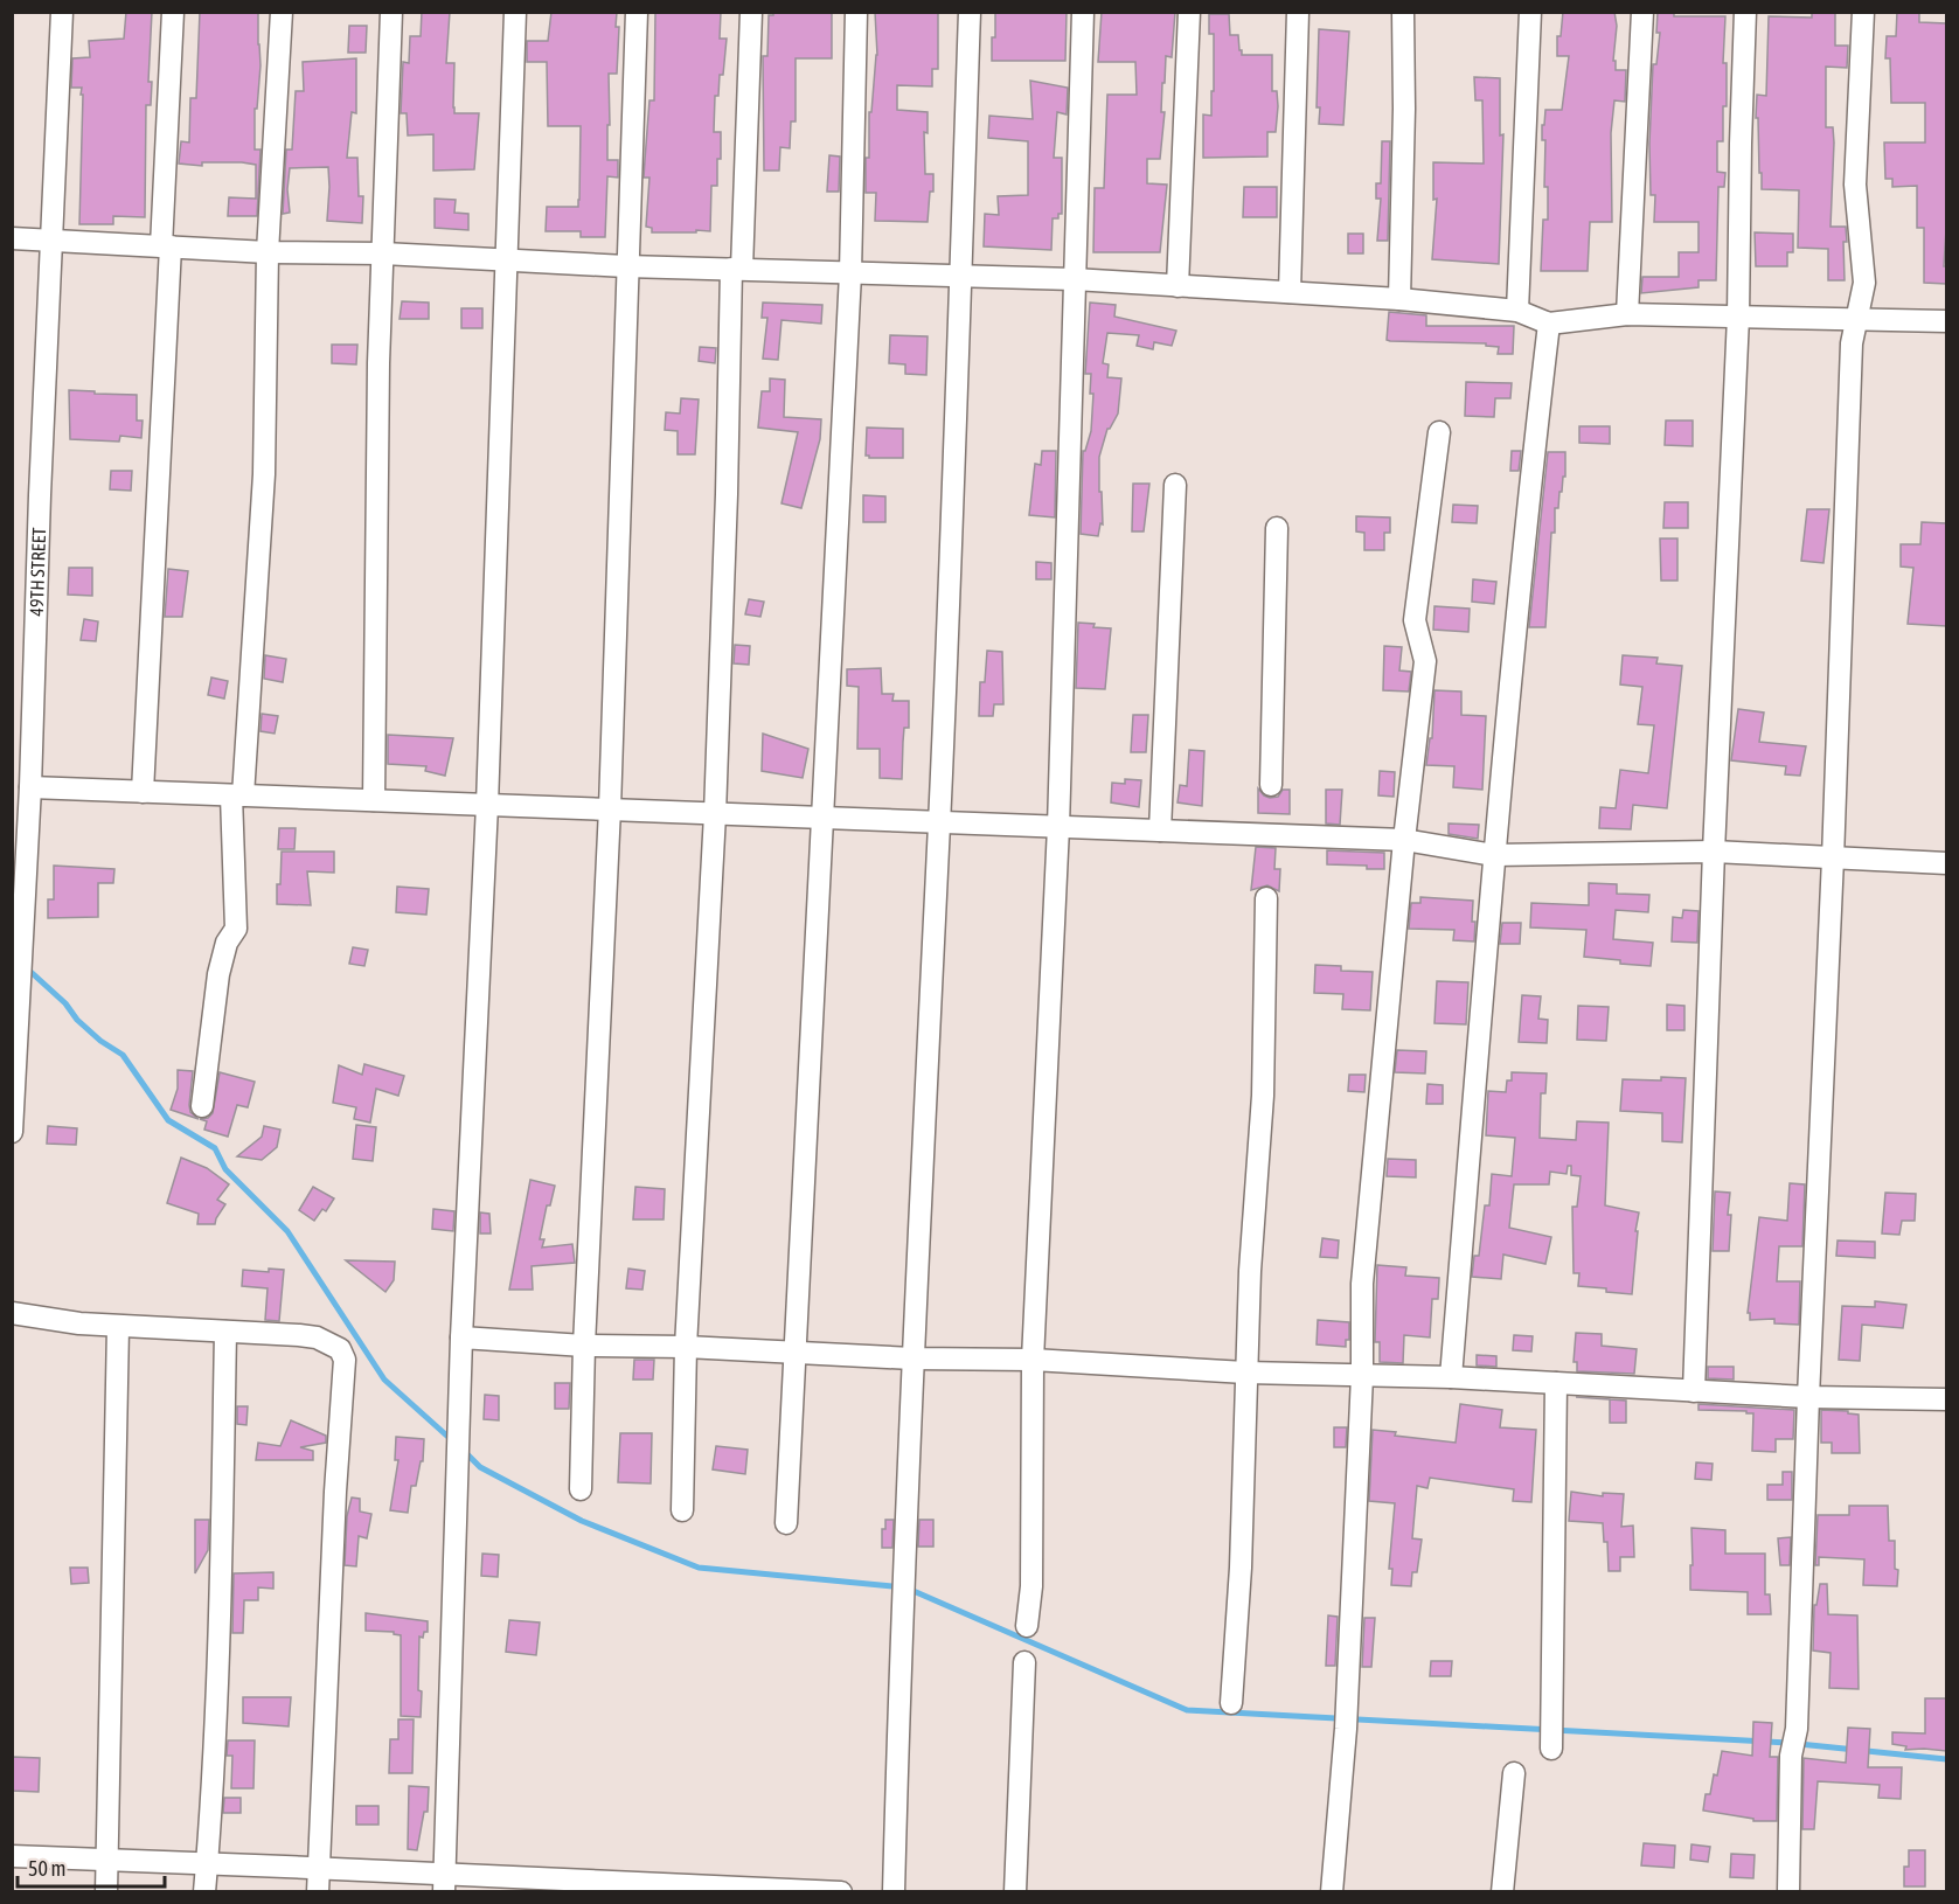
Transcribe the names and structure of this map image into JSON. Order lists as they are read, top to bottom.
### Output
{
  "streets": {
    "street": ["49TH STREET"]
  },
  "scale_bar": "50 m"
}
